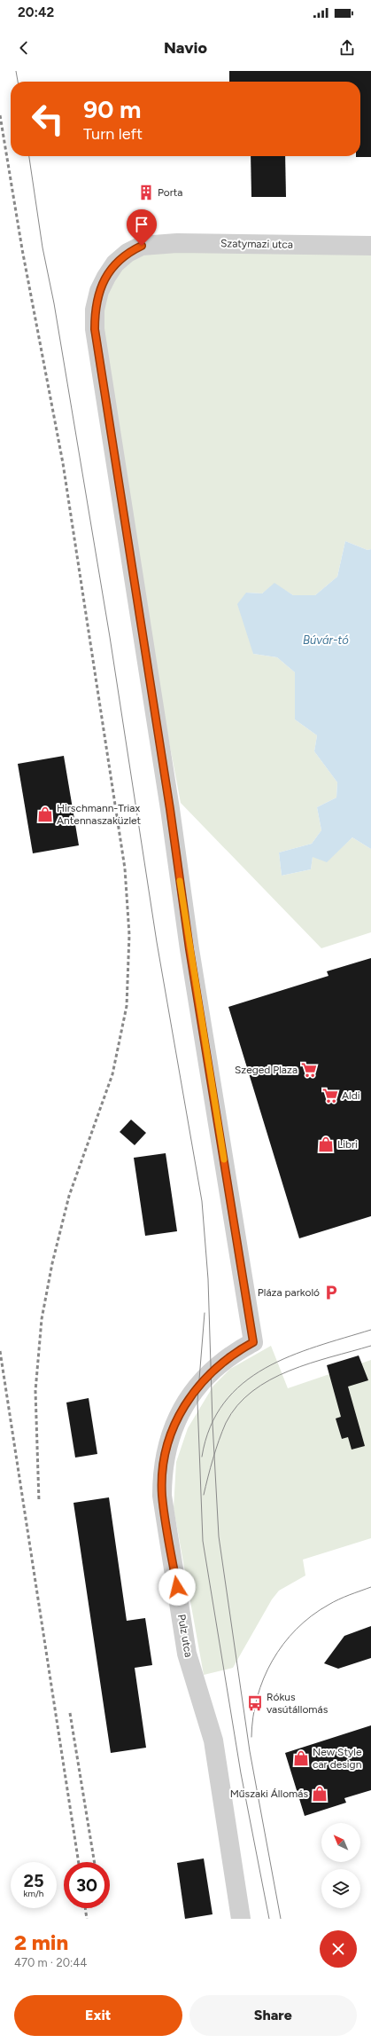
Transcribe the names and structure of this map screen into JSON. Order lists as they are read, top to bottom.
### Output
{
  "streets": {
    "street": ["Szatymazi utca", "Pulz utca"]
  },
  "crossings": [
    ["Szatymazi utca", "Pulz utca"]
  ],
  "water": ["Búvár-tó"],
  "places": {
    "building": ["Porta"],
    "shop": [
      "Hirschmann-Triax Antennaszaküzlet",
      "Libri",
      "New Style car design",
      "Műszaki Állomás"
    ],
    "supermarket": ["Szeged Plaza", "Aldi"],
    "parking": ["Pláza parkoló"],
    "bus stop": ["Rókus vasútállomás"]
  },
  "north": "top left",
  "page": {
    "status": "20:42",
    "header": "Navio",
    "turn": ["90 m", "Turn left"],
    "speed": "25 km/h",
    "limit": "30",
    "heading": ["2 min", "470 m · 20:44"],
    "buttons": ["Exit", "Share"]
  }
}
